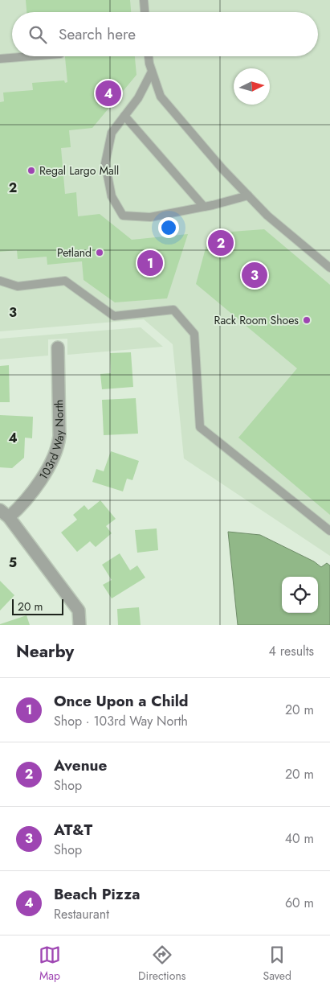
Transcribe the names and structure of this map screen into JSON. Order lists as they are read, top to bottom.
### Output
{
  "streets": {
    "street": ["103rd Way North"]
  },
  "places": ["Regal Largo Mall", "Petland", "Rack Room Shoes"],
  "scale_bar": "20 m",
  "north": "right",
  "page": {
    "search": "Search here",
    "pins": [
      "4",
      "2",
      "1",
      "3"
    ],
    "scale": "20 m",
    "heading": ["Nearby", "4 results"],
    "list": [
      {
        "mark": "1",
        "name": "Once Upon a Child",
        "note": "Shop · 103rd Way North",
        "value": "20 m"
      },
      {
        "mark": "2",
        "name": "Avenue",
        "note": "Shop",
        "value": "20 m"
      },
      {
        "mark": "3",
        "name": "AT&T",
        "note": "Shop",
        "value": "40 m"
      },
      {
        "mark": "4",
        "name": "Beach Pizza",
        "note": "Restaurant",
        "value": "60 m"
      }
    ],
    "nav": ["Map", "Directions", "Saved"]
  },
  "grid": {
    "rows": [
      "2",
      "3",
      "4",
      "5"
    ]
  }
}
